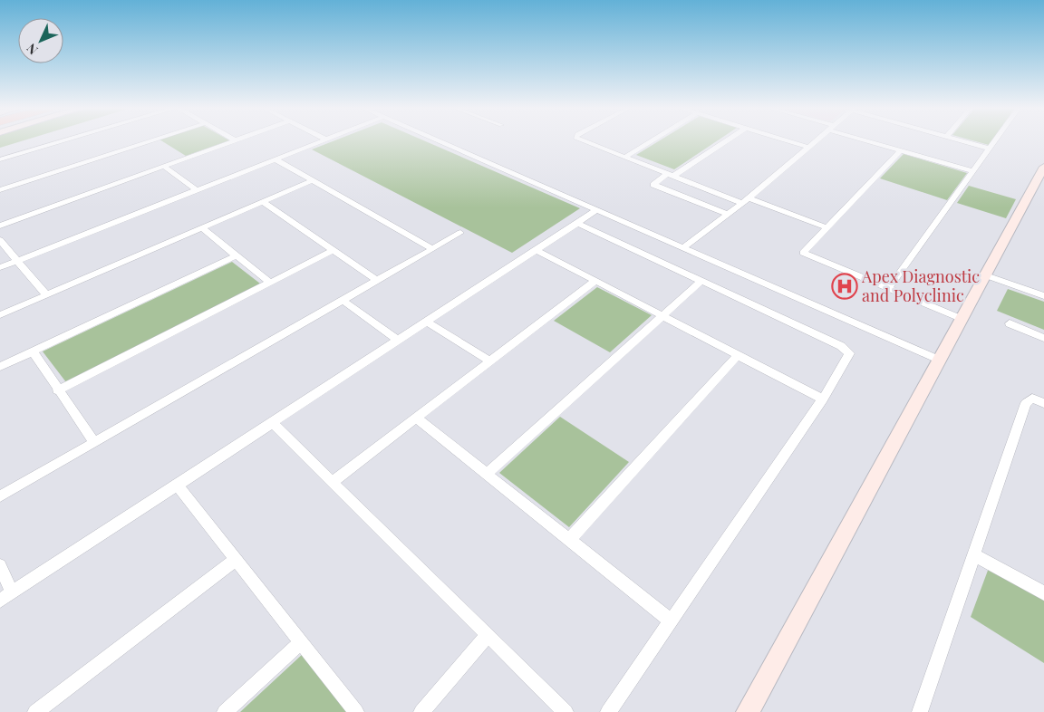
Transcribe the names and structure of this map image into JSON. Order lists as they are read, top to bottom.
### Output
{
  "places": {
    "hospital": ["Apex Diagnostic and Polyclinic"]
  },
  "north": "bottom left"
}
